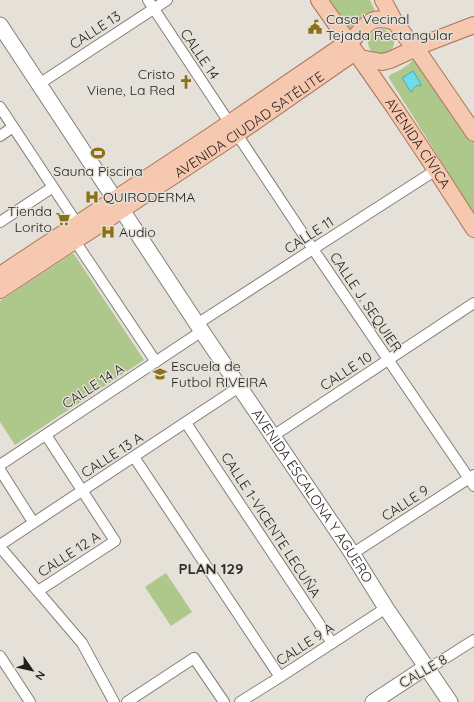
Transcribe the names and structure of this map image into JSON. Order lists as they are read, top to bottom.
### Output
{
  "streets": {
    "main road": ["AVENIDA CIUDAD SATÉLITE", "AVENIDA CÍVICA"],
    "street": [
      "CALLE 13",
      "CALLE 14",
      "CALLE 11",
      "CALLE J. SEQUIER",
      "CALLE 10",
      "CALLE 14 A",
      "CALLE 13 A",
      "AVENIDA ESCALONA Y AGUERO",
      "CALLE 9",
      "CALLE 1-VICENTE LECUÑA",
      "CALLE 12 A",
      "CALLE 9 A",
      "CALLE 8"
    ]
  },
  "crossings": [
    ["CALLE 13", "CALLE 14"],
    ["CALLE 13", "AVENIDA ESCALONA Y AGUERO"],
    ["CALLE 14", "AVENIDA CIUDAD SATÉLITE"],
    ["CALLE 14", "CALLE J. SEQUIER"],
    ["AVENIDA CIUDAD SATÉLITE", "AVENIDA CÍVICA"],
    ["AVENIDA CIUDAD SATÉLITE", "CALLE J. SEQUIER"],
    ["AVENIDA CIUDAD SATÉLITE", "AVENIDA ESCALONA Y AGUERO"],
    ["AVENIDA CÍVICA", "CALLE 11"],
    ["CALLE 11", "CALLE J. SEQUIER"],
    ["CALLE 11", "CALLE 14 A"],
    ["CALLE 11", "AVENIDA ESCALONA Y AGUERO"],
    ["CALLE J. SEQUIER", "CALLE 10"],
    ["CALLE J. SEQUIER", "CALLE 9"],
    ["CALLE 10", "AVENIDA ESCALONA Y AGUERO"],
    ["CALLE 14 A", "AVENIDA ESCALONA Y AGUERO"],
    ["CALLE 13 A", "AVENIDA ESCALONA Y AGUERO"],
    ["CALLE 13 A", "CALLE 1-VICENTE LECUÑA"],
    ["CALLE 13 A", "CALLE 12 A"],
    ["AVENIDA ESCALONA Y AGUERO", "CALLE 9"],
    ["AVENIDA ESCALONA Y AGUERO", "CALLE 9 A"],
    ["AVENIDA ESCALONA Y AGUERO", "CALLE 8"],
    ["CALLE 1-VICENTE LECUÑA", "CALLE 9 A"]
  ],
  "districts": ["PLAN 129"],
  "places": {
    "public building": ["Casa Vecinal Tejada Rectangular"],
    "church": ["Cristo Viene, La Red"],
    "sports": ["Sauna Piscina"],
    "hospital": ["QUIRODERMA", "Audio"],
    "supermarket": ["Tienda Lorito"],
    "school or university": ["Escuela de Futbol RIVEIRA"]
  },
  "north": "bottom right"
}
